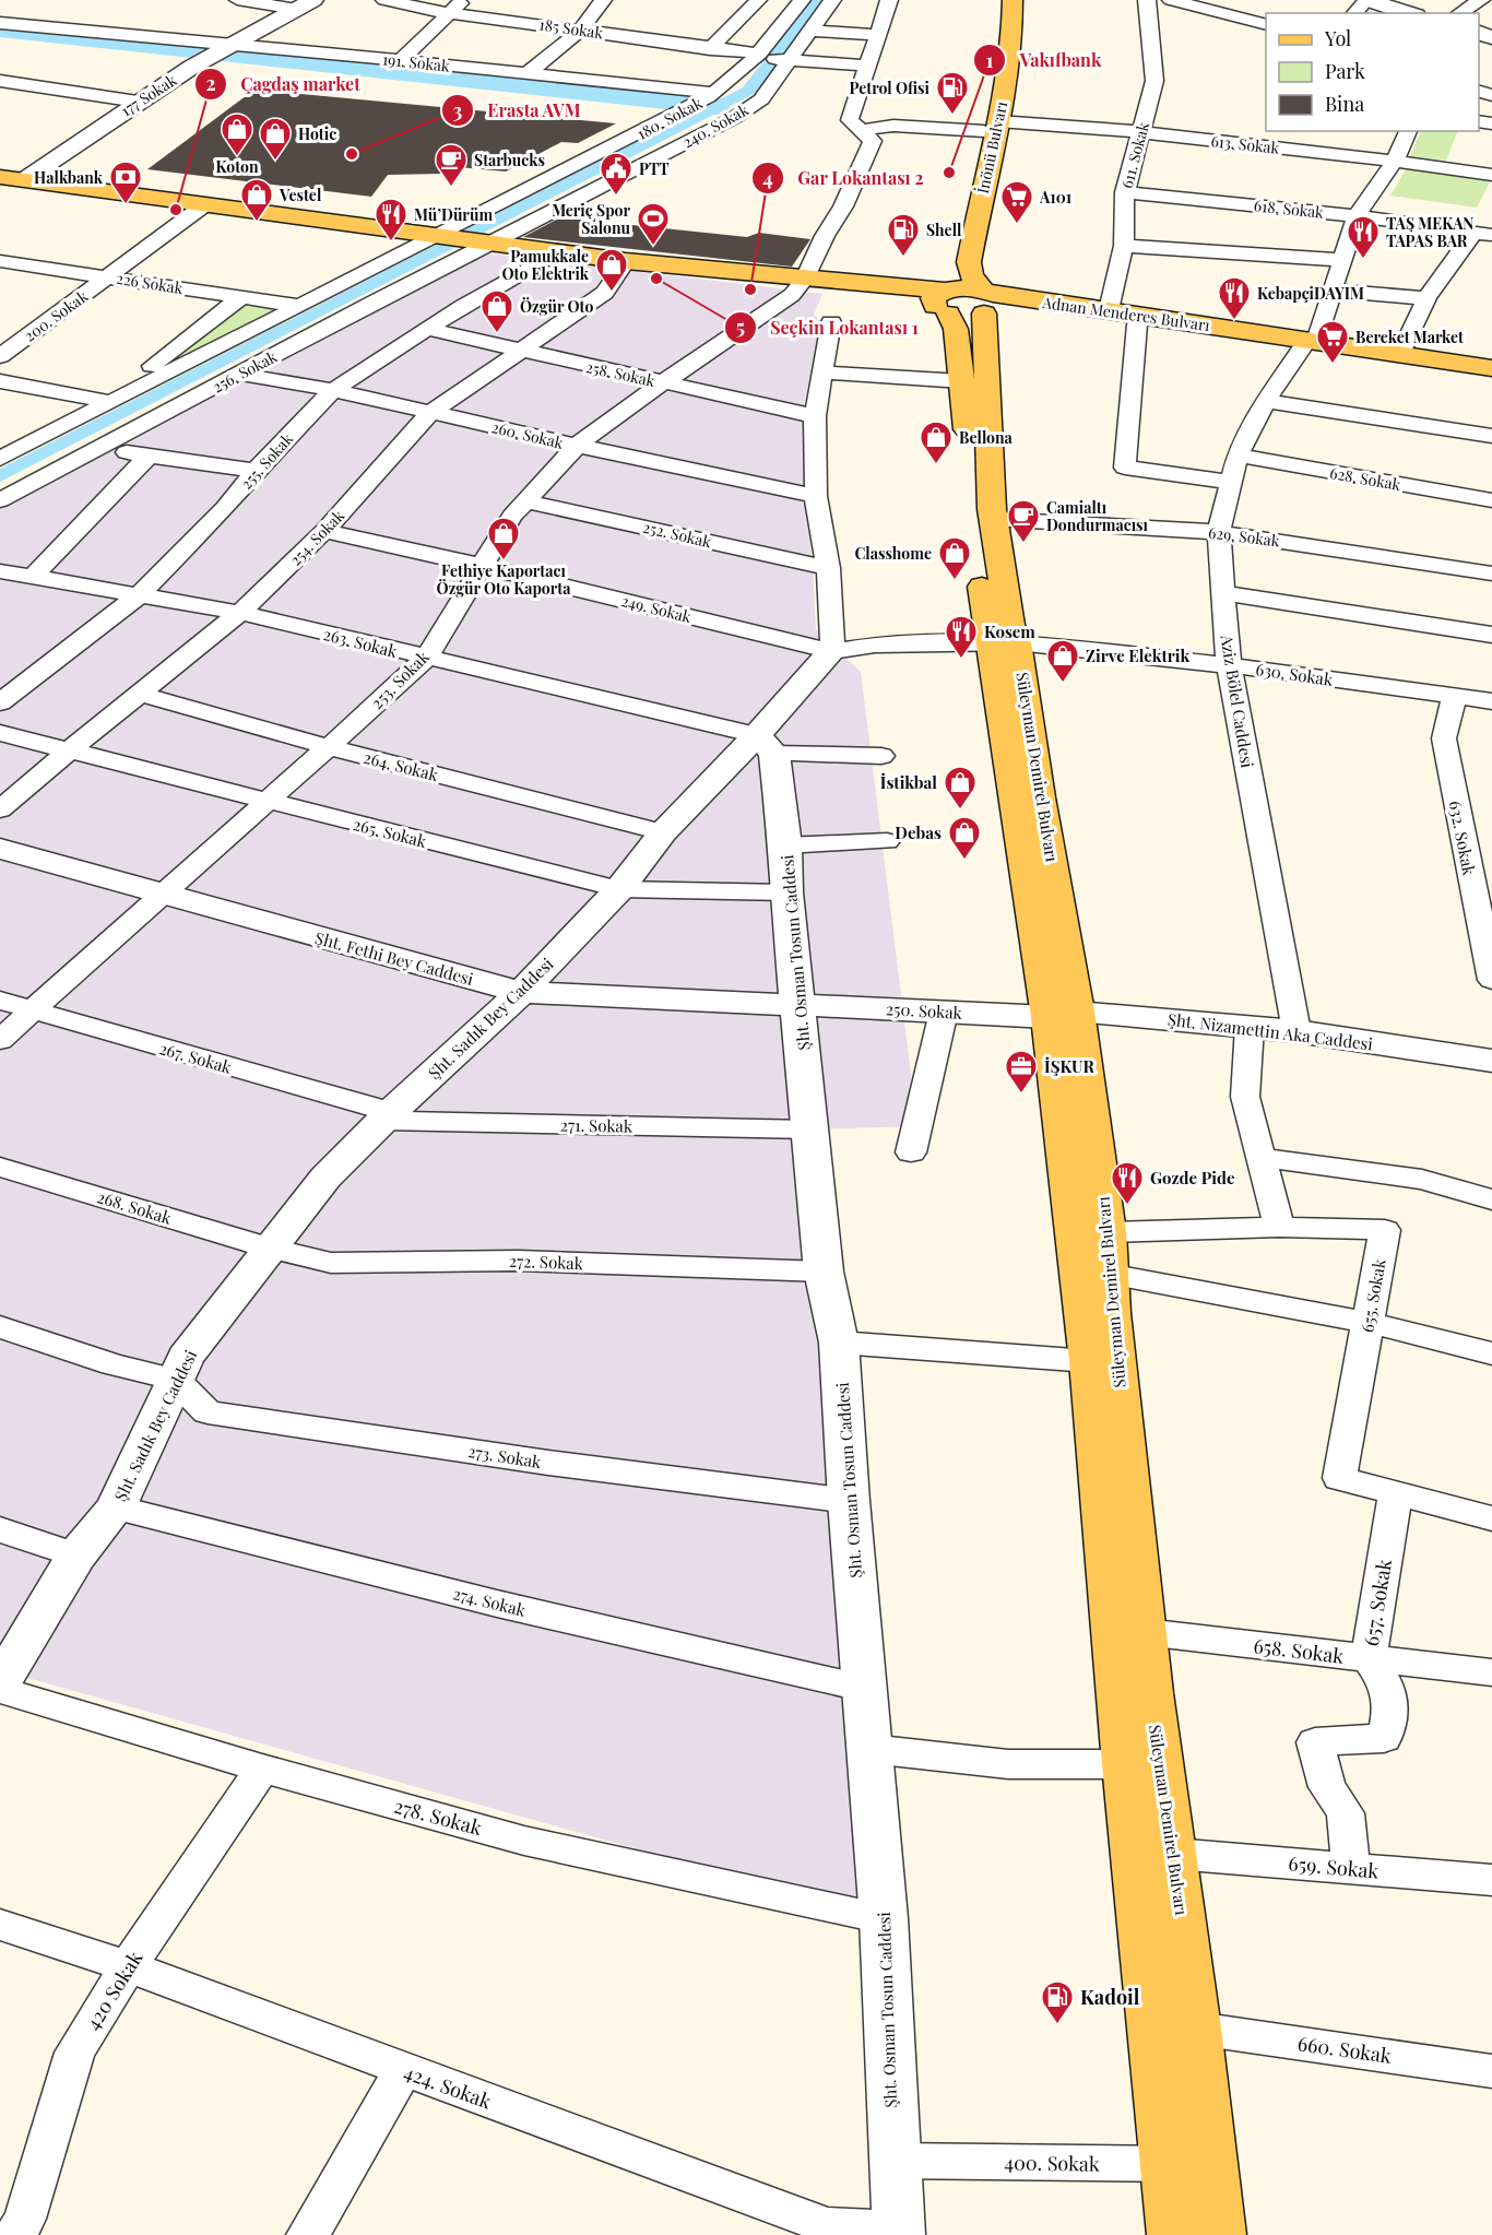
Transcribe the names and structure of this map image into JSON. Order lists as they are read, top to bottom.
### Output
{
  "streets": {
    "main road": ["İnönü Bulvarı", "Adnan Menderes Bulvarı", "Süleyman Demirel Bulvarı"],
    "street": [
      "185 Sokak",
      "191. Sokak",
      "177 Sokak",
      "180. Sokak",
      "240. Sokak",
      "613. Sokak",
      "611. Sokak",
      "618. Sokak",
      "226 Sokak",
      "200. Sokak",
      "256. Sokak",
      "258. Sokak",
      "260. Sokak",
      "255. Sokak",
      "628. Sokak",
      "252. Sokak",
      "629. Sokak",
      "254. Sokak",
      "249. Sokak",
      "263. Sokak",
      "630. Sokak",
      "253. Sokak",
      "Aziz Bölel Caddesi",
      "264. Sokak",
      "265. Sokak",
      "632. Sokak",
      "Şht. Osman Tosun Caddesi",
      "Şht. Fethi Bey Caddesi",
      "250. Sokak",
      "Şht. Sadık Bey Caddesi",
      "Şht. Nizamettin Aka Caddesi",
      "267. Sokak",
      "271. Sokak",
      "268. Sokak",
      "272. Sokak",
      "655. Sokak",
      "273. Sokak",
      "274. Sokak",
      "657. Sokak",
      "658. Sokak",
      "278. Sokak",
      "659. Sokak",
      "420 Sokak",
      "660. Sokak",
      "424. Sokak",
      "400. Sokak"
    ]
  },
  "crossings": [
    ["185 Sokak", "180. Sokak"],
    ["185 Sokak", "240. Sokak"],
    ["191. Sokak", "177 Sokak"],
    ["191. Sokak", "180. Sokak"],
    ["177 Sokak", "Adnan Menderes Bulvarı"],
    ["180. Sokak", "Adnan Menderes Bulvarı"],
    ["180. Sokak", "256. Sokak"],
    ["240. Sokak", "Adnan Menderes Bulvarı"],
    ["240. Sokak", "256. Sokak"],
    ["613. Sokak", "İnönü Bulvarı"],
    ["613. Sokak", "611. Sokak"],
    ["613. Sokak", "253. Sokak"],
    ["613. Sokak", "Aziz Bölel Caddesi"],
    ["İnönü Bulvarı", "Adnan Menderes Bulvarı"],
    ["İnönü Bulvarı", "Süleyman Demirel Bulvarı"],
    ["611. Sokak", "618. Sokak"],
    ["611. Sokak", "Adnan Menderes Bulvarı"],
    ["618. Sokak", "Aziz Bölel Caddesi"],
    ["226 Sokak", "200. Sokak"],
    ["226 Sokak", "256. Sokak"],
    ["Adnan Menderes Bulvarı", "200. Sokak"],
    ["Adnan Menderes Bulvarı", "256. Sokak"],
    ["Adnan Menderes Bulvarı", "255. Sokak"],
    ["Adnan Menderes Bulvarı", "254. Sokak"],
    ["Adnan Menderes Bulvarı", "253. Sokak"],
    ["Adnan Menderes Bulvarı", "Aziz Bölel Caddesi"],
    ["Adnan Menderes Bulvarı", "Süleyman Demirel Bulvarı"],
    ["256. Sokak", "260. Sokak"],
    ["258. Sokak", "255. Sokak"],
    ["258. Sokak", "254. Sokak"],
    ["258. Sokak", "253. Sokak"],
    ["260. Sokak", "255. Sokak"],
    ["260. Sokak", "254. Sokak"],
    ["260. Sokak", "253. Sokak"],
    ["255. Sokak", "263. Sokak"],
    ["628. Sokak", "Aziz Bölel Caddesi"],
    ["252. Sokak", "253. Sokak"],
    ["629. Sokak", "Aziz Bölel Caddesi"],
    ["629. Sokak", "Süleyman Demirel Bulvarı"],
    ["254. Sokak", "249. Sokak"],
    ["254. Sokak", "263. Sokak"],
    ["254. Sokak", "264. Sokak"],
    ["254. Sokak", "265. Sokak"],
    ["249. Sokak", "630. Sokak"],
    ["249. Sokak", "253. Sokak"],
    ["249. Sokak", "Şht. Sadık Bey Caddesi"],
    ["263. Sokak", "253. Sokak"],
    ["263. Sokak", "Şht. Osman Tosun Caddesi"],
    ["263. Sokak", "Şht. Sadık Bey Caddesi"],
    ["630. Sokak", "Aziz Bölel Caddesi"],
    ["630. Sokak", "Süleyman Demirel Bulvarı"],
    ["630. Sokak", "632. Sokak"],
    ["630. Sokak", "Şht. Sadık Bey Caddesi"],
    ["253. Sokak", "264. Sokak"],
    ["253. Sokak", "265. Sokak"],
    ["253. Sokak", "Şht. Fethi Bey Caddesi"],
    ["253. Sokak", "267. Sokak"],
    ["Aziz Bölel Caddesi", "Şht. Nizamettin Aka Caddesi"],
    ["264. Sokak", "Şht. Sadık Bey Caddesi"],
    ["Süleyman Demirel Bulvarı", "250. Sokak"],
    ["Süleyman Demirel Bulvarı", "Şht. Nizamettin Aka Caddesi"],
    ["Süleyman Demirel Bulvarı", "655. Sokak"],
    ["Süleyman Demirel Bulvarı", "658. Sokak"],
    ["Süleyman Demirel Bulvarı", "659. Sokak"],
    ["Süleyman Demirel Bulvarı", "660. Sokak"],
    ["Süleyman Demirel Bulvarı", "400. Sokak"],
    ["265. Sokak", "Şht. Osman Tosun Caddesi"],
    ["265. Sokak", "Şht. Sadık Bey Caddesi"],
    ["Şht. Osman Tosun Caddesi", "Şht. Fethi Bey Caddesi"],
    ["Şht. Osman Tosun Caddesi", "250. Sokak"],
    ["Şht. Osman Tosun Caddesi", "Şht. Sadık Bey Caddesi"],
    ["Şht. Osman Tosun Caddesi", "271. Sokak"],
    ["Şht. Osman Tosun Caddesi", "272. Sokak"],
    ["Şht. Osman Tosun Caddesi", "273. Sokak"],
    ["Şht. Osman Tosun Caddesi", "274. Sokak"],
    ["Şht. Osman Tosun Caddesi", "278. Sokak"],
    ["Şht. Osman Tosun Caddesi", "424. Sokak"],
    ["Şht. Osman Tosun Caddesi", "400. Sokak"],
    ["Şht. Fethi Bey Caddesi", "250. Sokak"],
    ["Şht. Fethi Bey Caddesi", "Şht. Sadık Bey Caddesi"],
    ["250. Sokak", "Şht. Nizamettin Aka Caddesi"],
    ["Şht. Sadık Bey Caddesi", "267. Sokak"],
    ["Şht. Sadık Bey Caddesi", "271. Sokak"],
    ["Şht. Sadık Bey Caddesi", "268. Sokak"],
    ["Şht. Sadık Bey Caddesi", "272. Sokak"],
    ["Şht. Sadık Bey Caddesi", "273. Sokak"],
    ["Şht. Sadık Bey Caddesi", "274. Sokak"],
    ["267. Sokak", "271. Sokak"],
    ["268. Sokak", "272. Sokak"],
    ["655. Sokak", "657. Sokak"],
    ["657. Sokak", "658. Sokak"],
    ["657. Sokak", "659. Sokak"],
    ["278. Sokak", "420 Sokak"],
    ["420 Sokak", "424. Sokak"]
  ],
  "places": {
    "fuel station": ["Petrol Ofisi", "Shell", "Kadoil"],
    "other": [
      "Erasta AVM",
      "Vakıfbank",
      "Çagdaş market",
      "Seçkin Lokantası 1",
      "Gar Lokantası 2"
    ],
    "shop": [
      "Koton",
      "Hotic",
      "Vestel",
      "Pamukkale Oto Elektrik",
      "Özgür Oto",
      "Bellona",
      "Fethiye Kaportacı Özgür Oto Kaporta",
      "Classhome",
      "Zirve Elektrik",
      "İstikbal",
      "Debas"
    ],
    "cafe": ["Starbucks", "Camialtı Dondurmacısı"],
    "public building": ["PTT"],
    "bank": ["Halkbank"],
    "supermarket": ["A101", "Bereket Market"],
    "restaurant": [
      "Mü’Dürüm",
      "TAŞ MEKAN TAPAS BAR",
      "KebapçiDAYIM",
      "Kosem",
      "Gozde Pide"
    ],
    "sports": ["Meriç Spor Salonu"],
    "office": ["İŞKUR"]
  },
  "legend": ["Yol", "Park", "Bina"]
}
